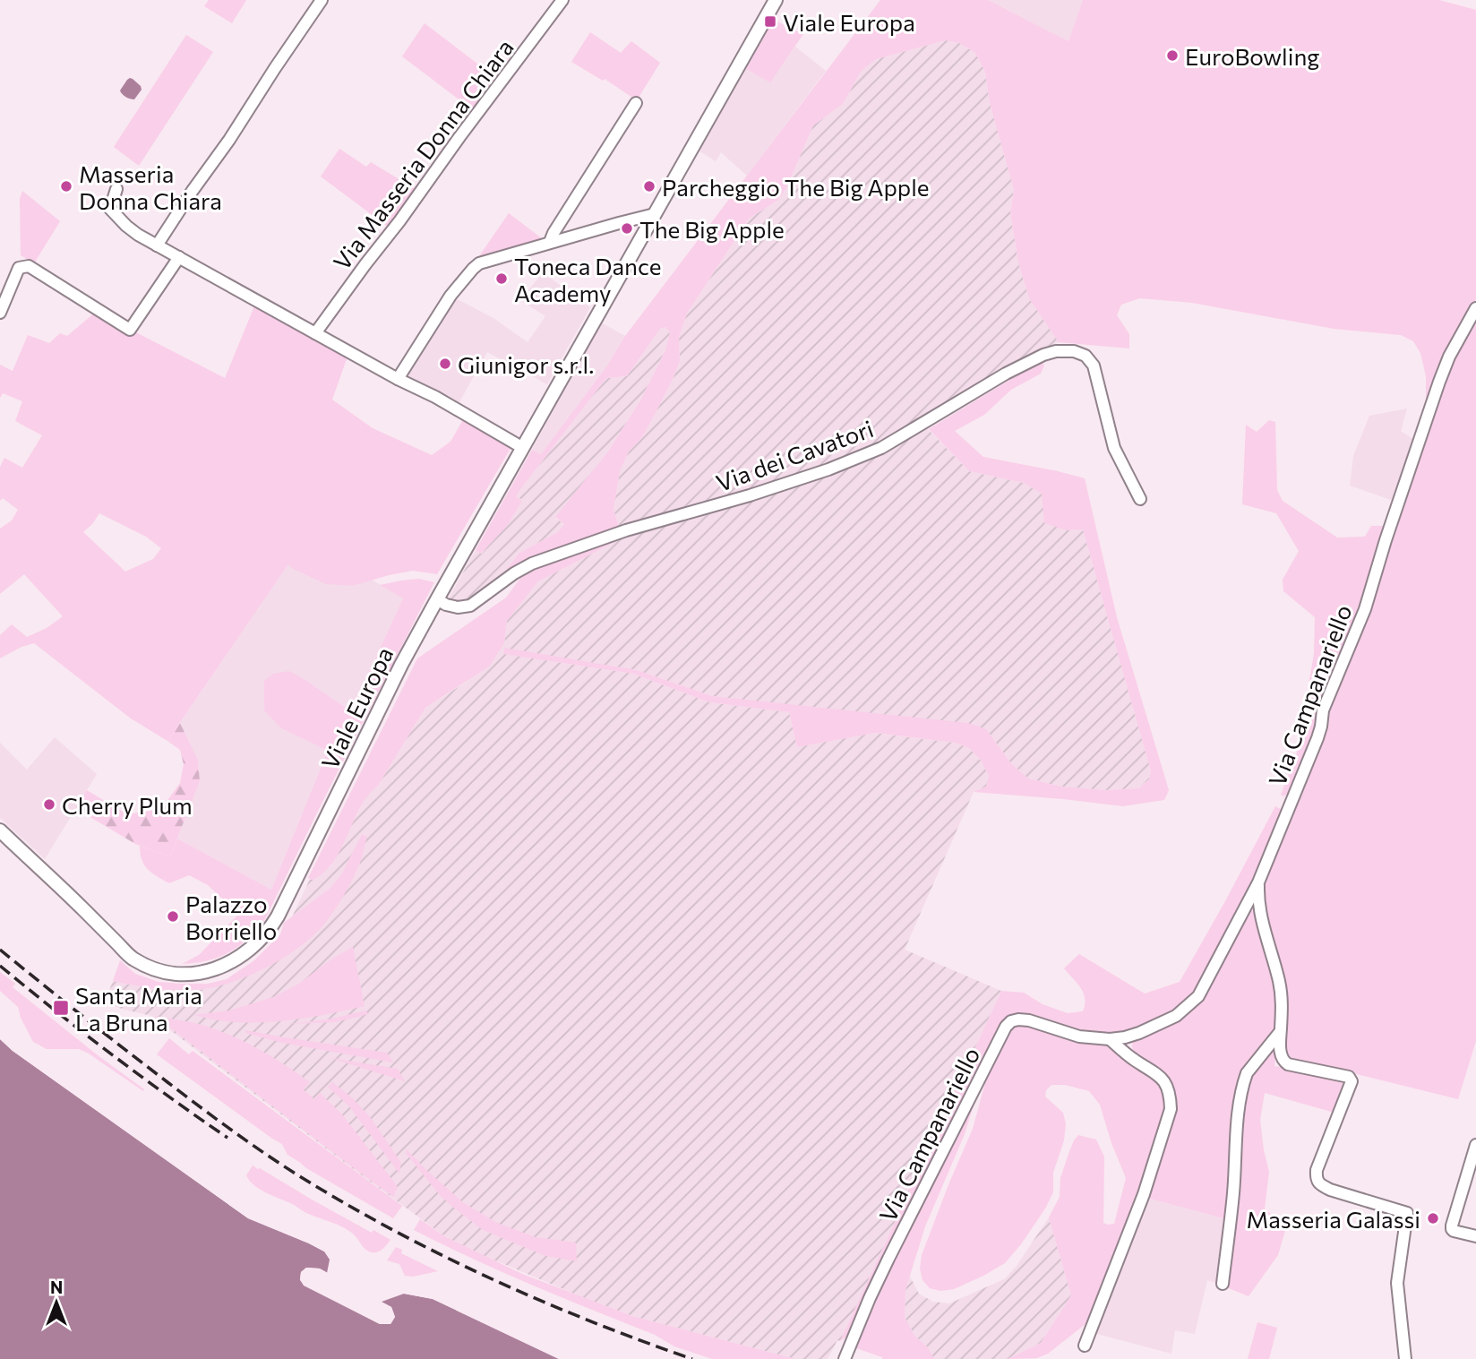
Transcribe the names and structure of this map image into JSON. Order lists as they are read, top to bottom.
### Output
{
  "streets": {
    "street": [
      "Via Masseria Donna Chiara",
      "Via dei Cavatori",
      "Via Campanariello",
      "Viale Europa"
    ]
  },
  "crossings": [
    ["Via dei Cavatori", "Viale Europa"]
  ],
  "places": {
    "transit": ["Viale Europa", "Santa Maria La Bruna"],
    "other": [
      "EuroBowling",
      "Masseria Donna Chiara",
      "Parcheggio The Big Apple",
      "The Big Apple",
      "Toneca Dance Academy",
      "Giunigor s.r.l.",
      "Cherry Plum",
      "Palazzo Borriello",
      "Masseria Galassi"
    ]
  },
  "north": "top"
}
